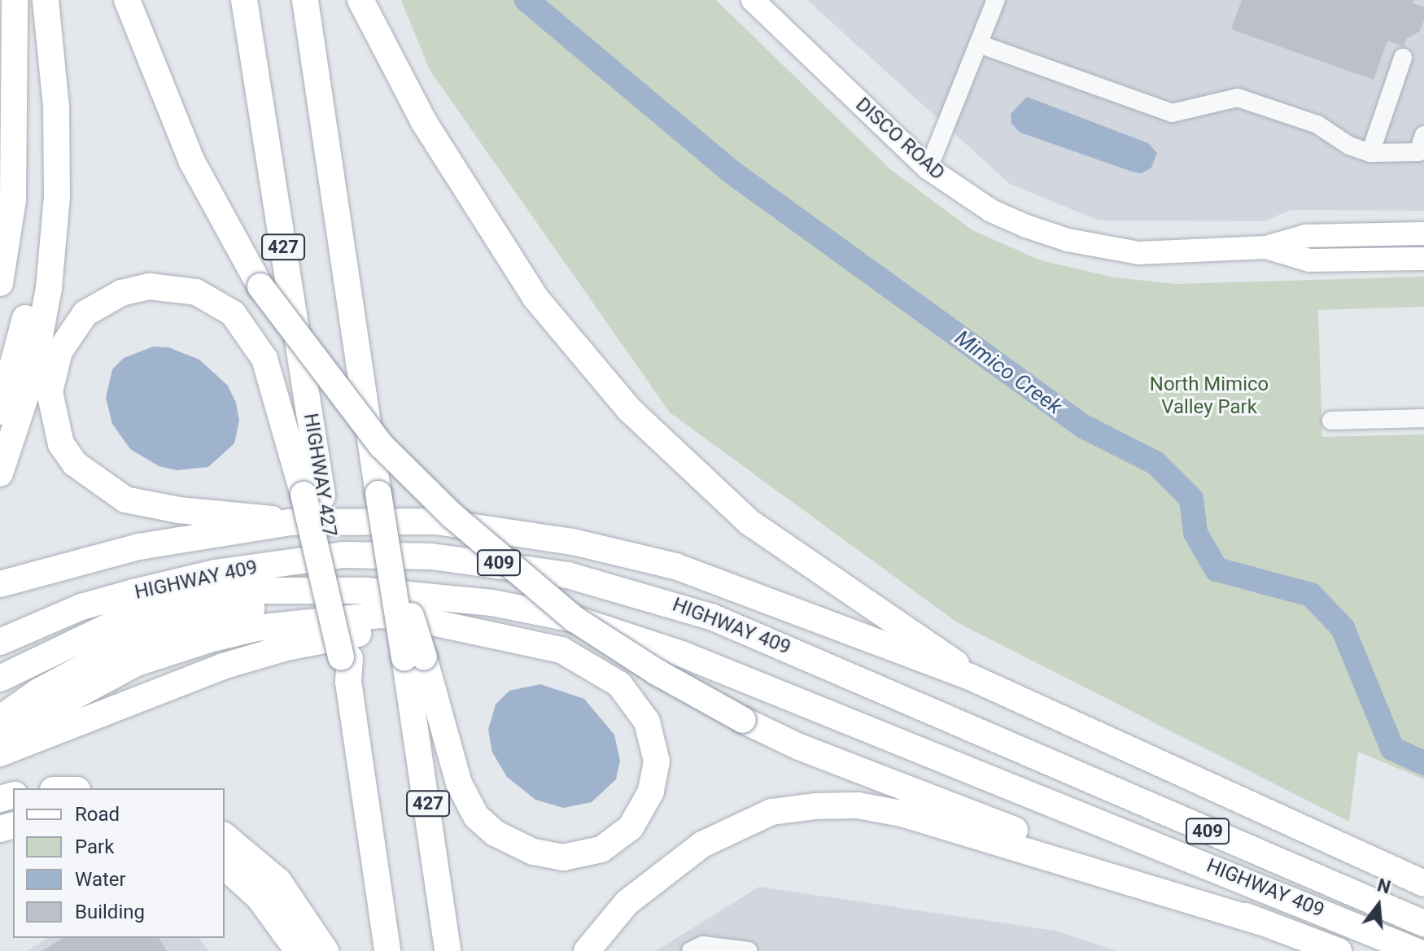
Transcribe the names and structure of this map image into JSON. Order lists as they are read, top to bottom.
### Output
{
  "streets": {
    "highway": [
      "427",
      "HIGHWAY 427",
      "409",
      "HIGHWAY 409"
    ],
    "main road": ["DISCO ROAD"]
  },
  "water": ["Mimico Creek"],
  "parks": ["North Mimico Valley Park"],
  "legend": [
    "Road",
    "Park",
    "Water",
    "Building"
  ],
  "north": "top"
}
